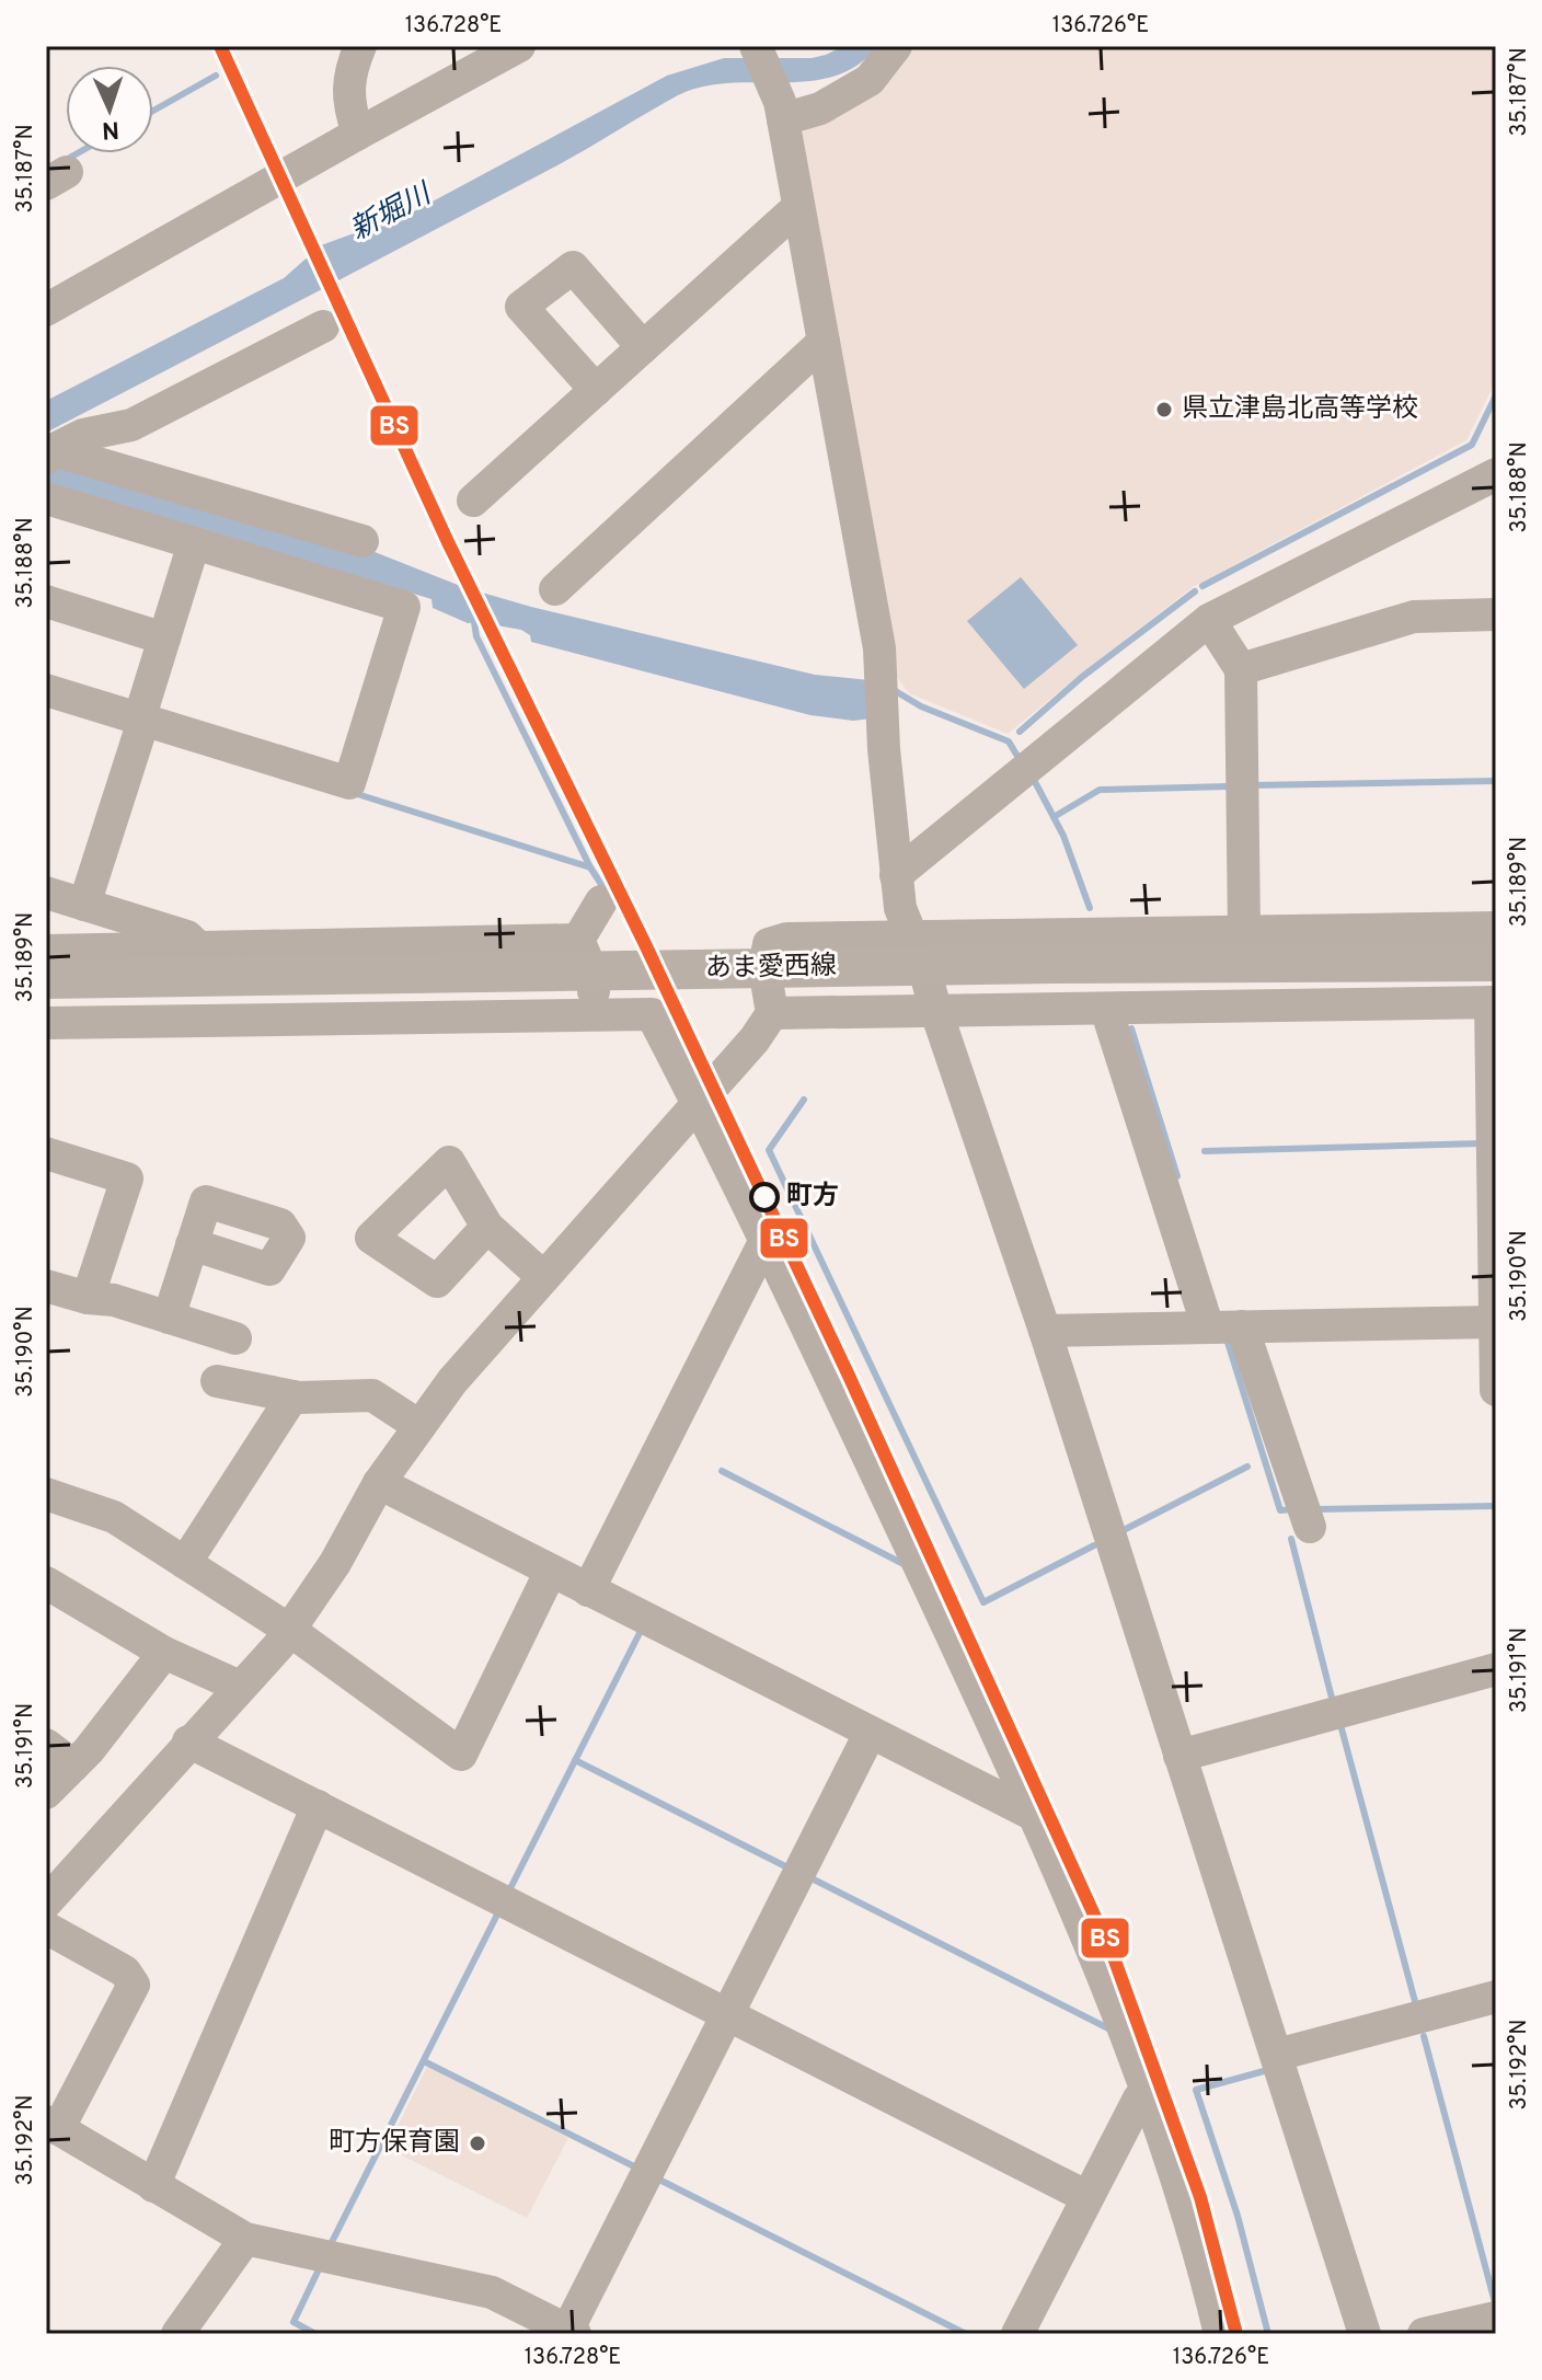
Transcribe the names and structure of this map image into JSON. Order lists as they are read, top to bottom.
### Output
{
  "streets": {
    "main road": ["あま愛西線"]
  },
  "water": ["新堀川"],
  "places": ["県立津島北高等学校", "町方", "町方保育園"],
  "lines": ["transit line BS"],
  "north": "bottom",
  "coordinates": [
    "136.728°E",
    "136.726°E",
    "35.187°N",
    "35.188°N",
    "35.189°N",
    "35.190°N",
    "35.191°N",
    "35.192°N"
  ]
}
